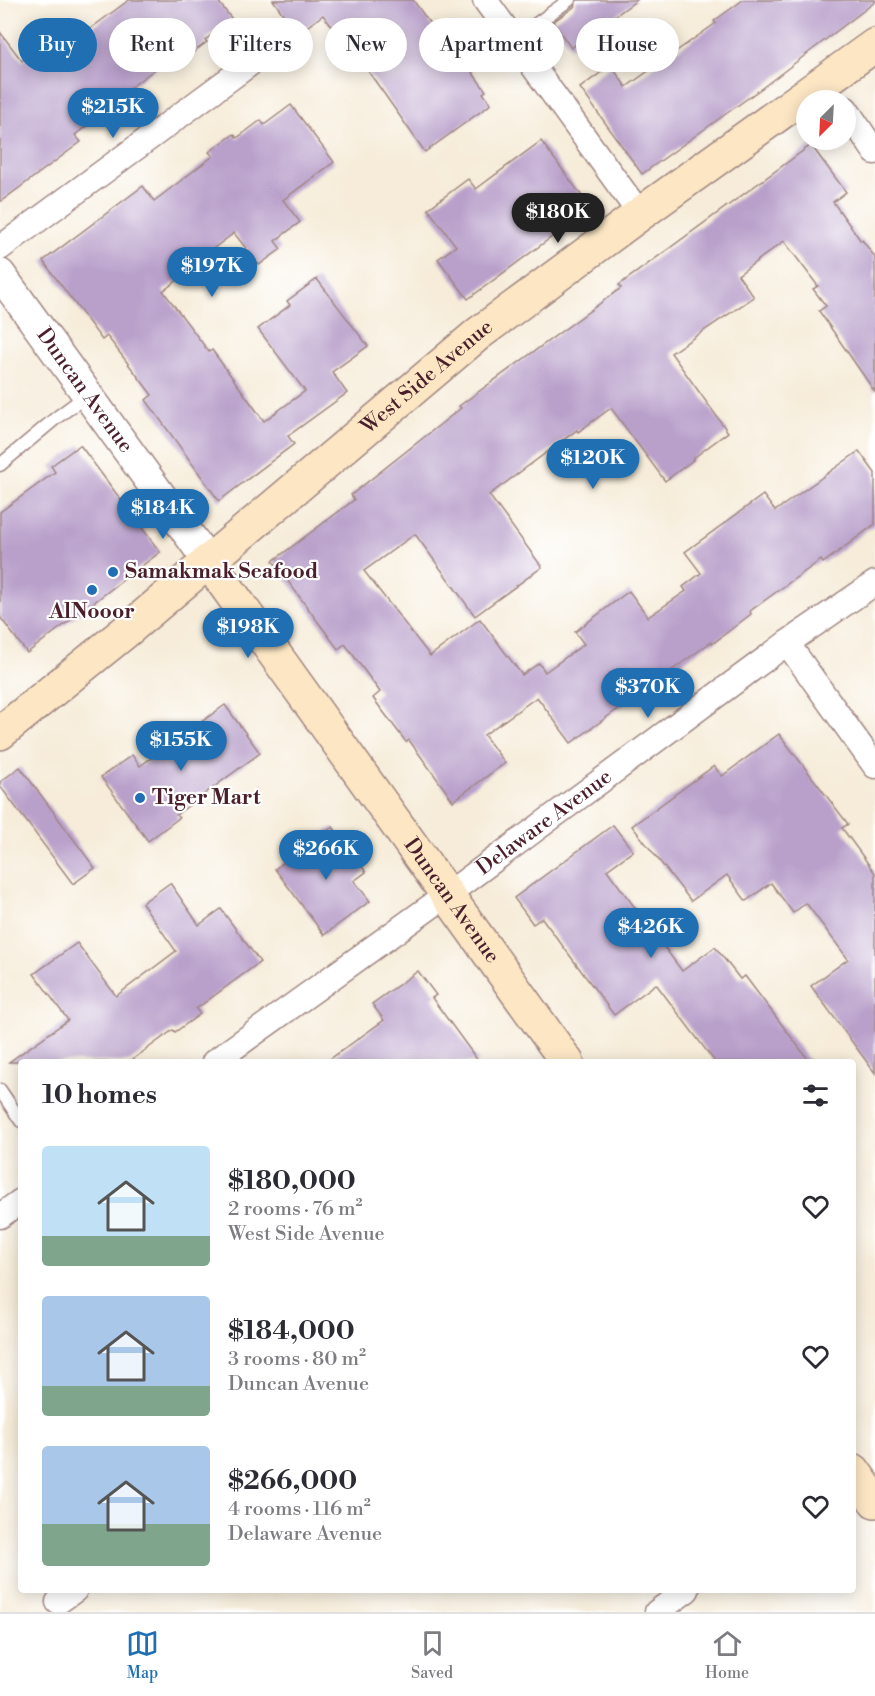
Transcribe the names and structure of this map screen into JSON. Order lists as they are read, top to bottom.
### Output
{
  "streets": {
    "main road": ["West Side Avenue", "Duncan Avenue"],
    "street": ["Delaware Avenue"]
  },
  "crossings": [
    ["West Side Avenue", "Duncan Avenue"],
    ["Duncan Avenue", "Delaware Avenue"]
  ],
  "places": ["Samakmak Seafood", "AlNooor", "Tiger Mart"],
  "north": "bottom left",
  "page": {
    "chip": [
      "Buy",
      "Rent",
      "Filters",
      "New",
      "Apartment",
      "House"
    ],
    "price": [
      "$215K",
      "$180K",
      "$197K",
      "$120K",
      "$184K",
      "$198K",
      "$370K",
      "$155K",
      "$266K",
      "$426K"
    ],
    "heading": "10 homes",
    "list": [
      {
        "name": "$180,000",
        "note": "2 rooms · 76 m² · West Side Avenue"
      },
      {
        "name": "$184,000",
        "note": "3 rooms · 80 m² · Duncan Avenue"
      },
      {
        "name": "$266,000",
        "note": "4 rooms · 116 m² · Delaware Avenue"
      }
    ],
    "tabs": ["Map", "Saved", "Home"]
  }
}
